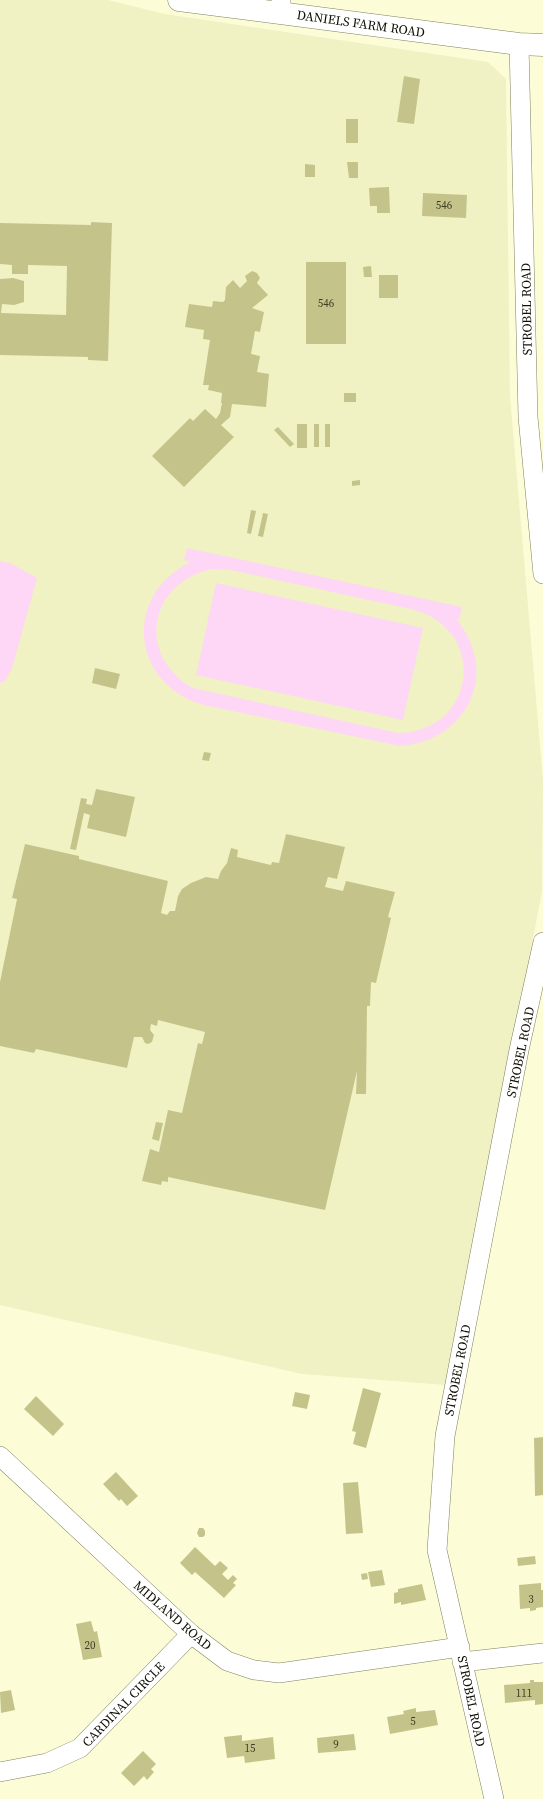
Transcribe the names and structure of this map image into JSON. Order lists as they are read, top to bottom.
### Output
{
  "streets": {
    "main road": ["DANIELS FARM ROAD"],
    "street": ["STROBEL ROAD", "MIDLAND ROAD", "CARDINAL CIRCLE"]
  },
  "crossings": [
    ["DANIELS FARM ROAD", "STROBEL ROAD"],
    ["STROBEL ROAD", "MIDLAND ROAD"],
    ["MIDLAND ROAD", "CARDINAL CIRCLE"]
  ],
  "house_numbers": [
    "546",
    "546",
    "3",
    "20",
    "111",
    "5",
    "9",
    "15"
  ]
}
